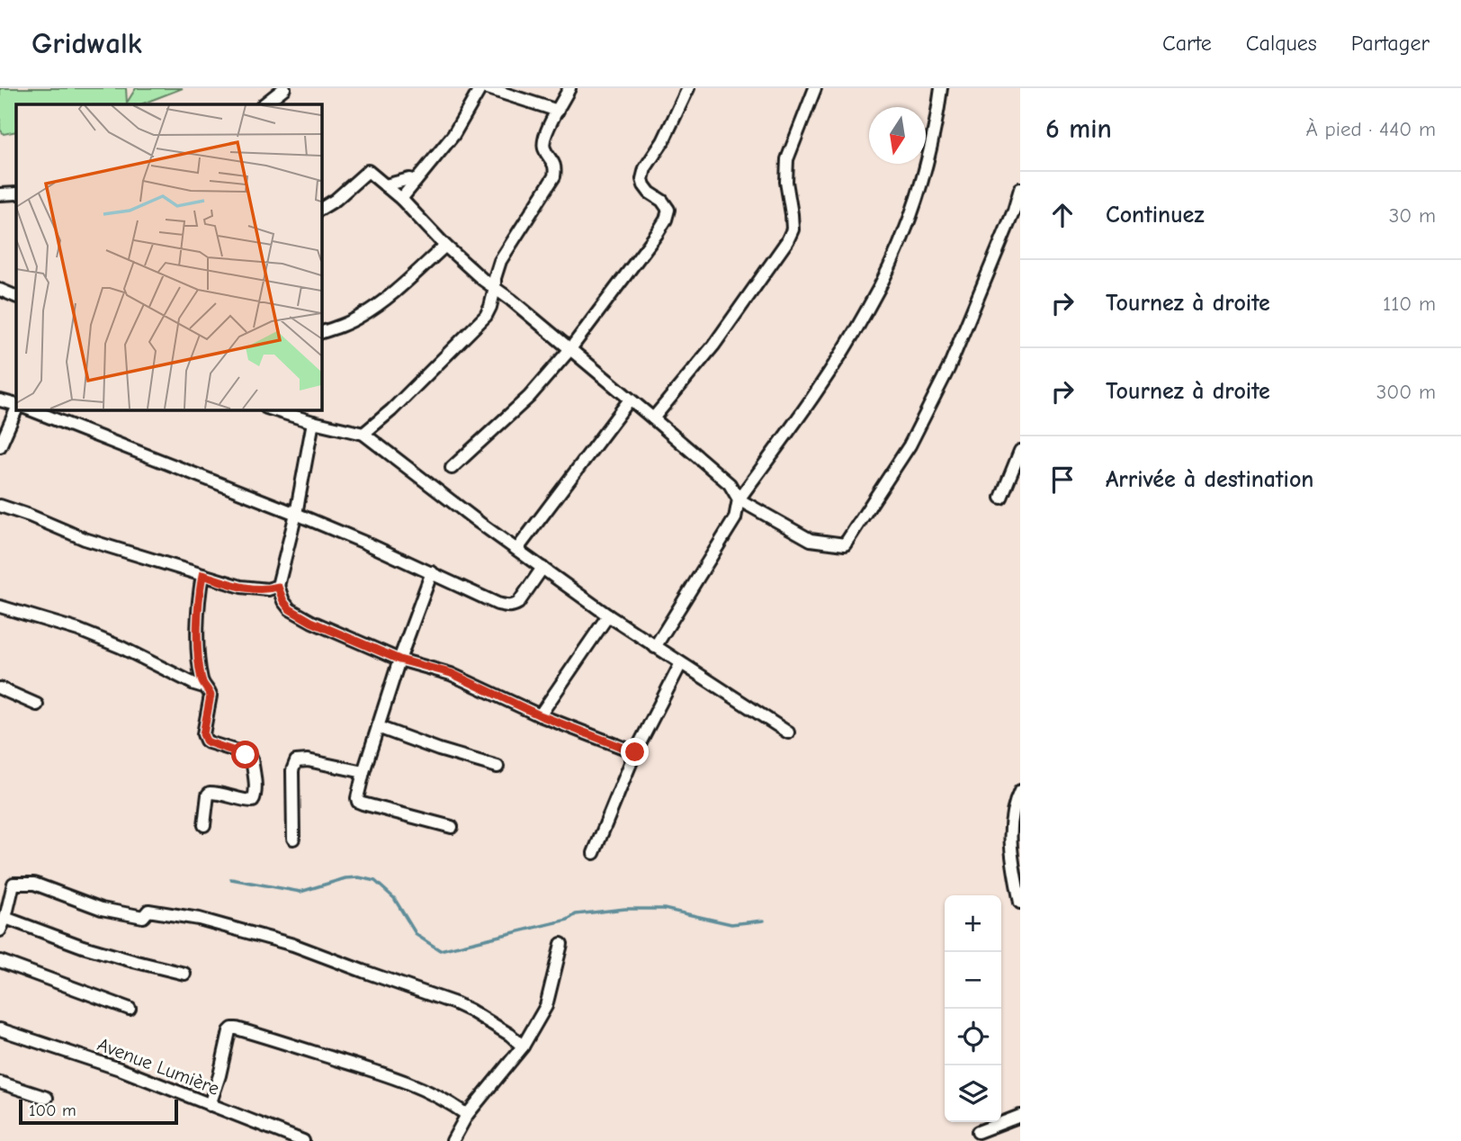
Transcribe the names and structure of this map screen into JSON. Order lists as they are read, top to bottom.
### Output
{
  "streets": {
    "street": ["Avenue Lumière"]
  },
  "scale_bar": "100 m",
  "north": "bottom",
  "page": {
    "header": "Gridwalk",
    "nav": ["Carte", "Calques", "Partager"],
    "heading": ["6 min", "À pied · 440 m"],
    "list": [
      ["Continuez", "30 m"],
      ["Tournez à droite", "110 m"],
      ["Tournez à droite", "300 m"],
      "Arrivée à destination"
    ],
    "map_buttons": ["+", "−"],
    "scale": "100 m"
  }
}
